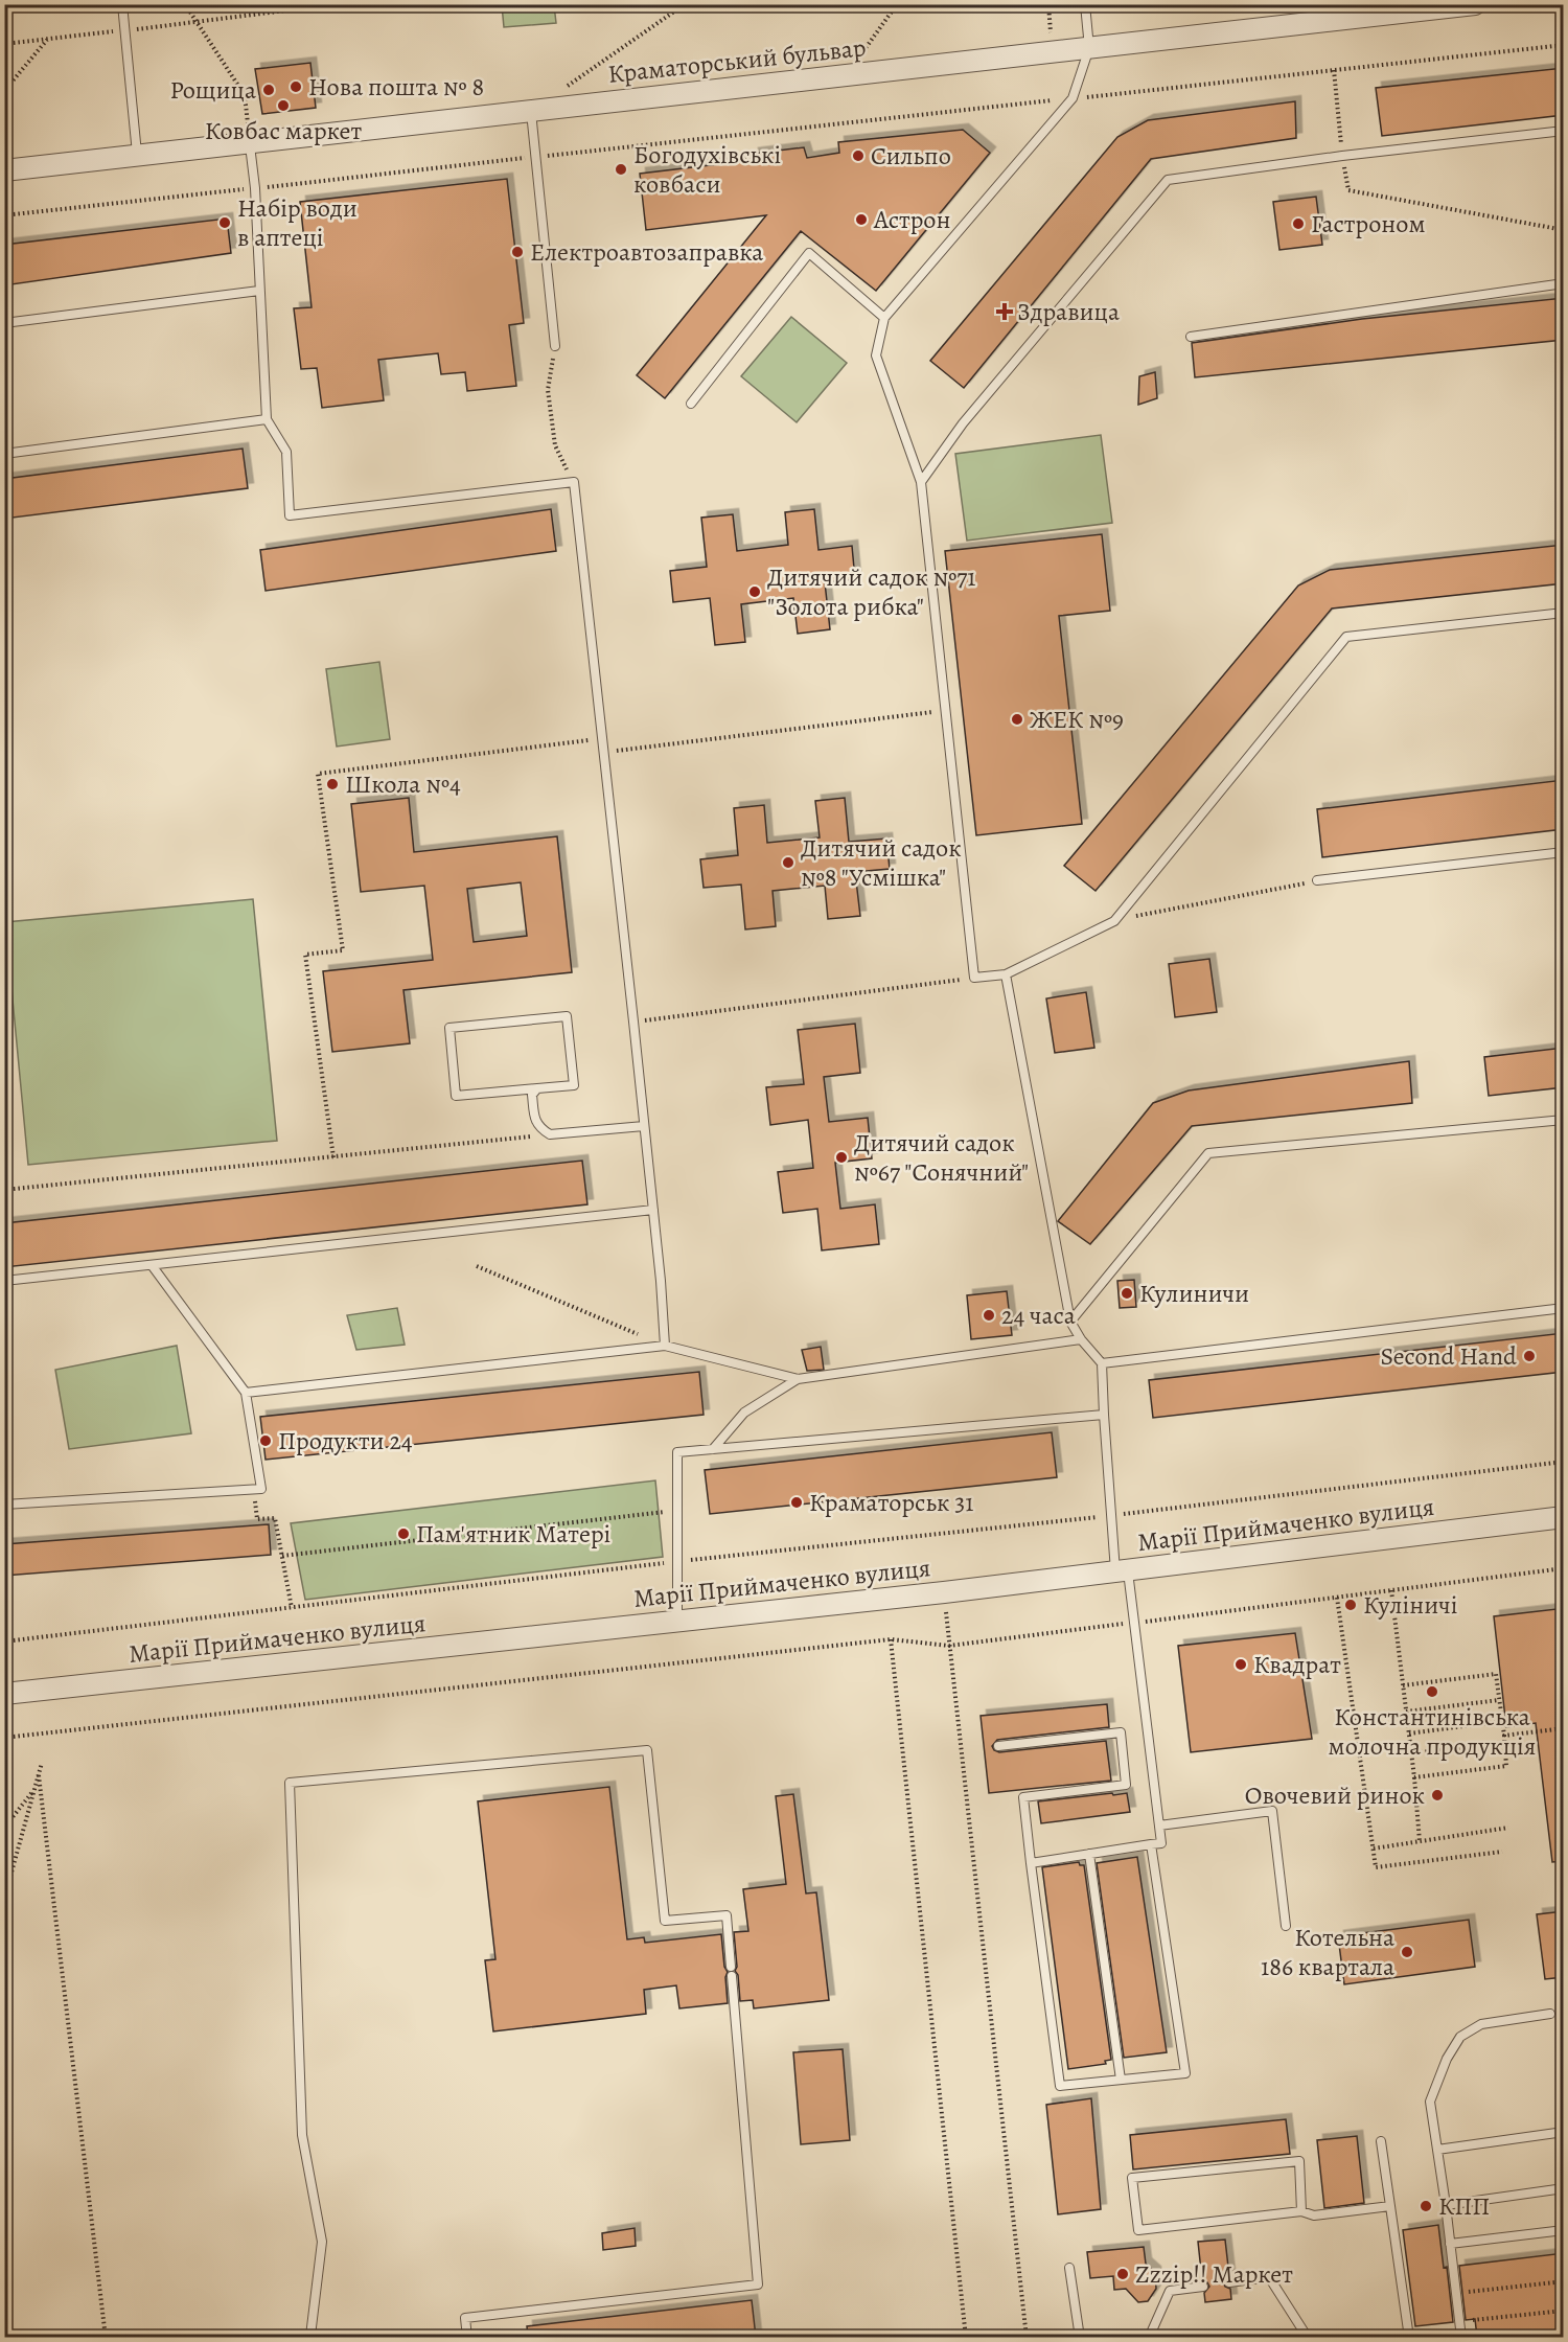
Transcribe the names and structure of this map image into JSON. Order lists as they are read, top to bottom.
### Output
{
  "streets": {
    "street": ["Краматорський бульвар", "Марії Приймаченко вулиця"]
  },
  "places": {
    "other": [
      "Нова пошта № 8",
      "Рощица",
      "Ковбас маркет",
      "Сильпо",
      "Богодухівські ковбаси",
      "Астрон",
      "Набір води в аптеці",
      "Гастроном",
      "Електроавтозаправка",
      "Дитячий садок №71 \"Золота рибка\"",
      "ЖЕК №9",
      "Школа №4",
      "Дитячий садок №8 \"Усмішка\"",
      "Дитячий садок №67 \"Сонячний\"",
      "Кулиничи",
      "24 часа",
      "Second Hand",
      "Продукти 24",
      "Краматорськ 31",
      "Пам'ятник Матері",
      "Куліничі",
      "Квадрат",
      "Константинівська молочна продукція",
      "Овочевий ринок",
      "Котельна 186 квартала",
      "КПП",
      "Zzzip!! Маркет"
    ],
    "health": ["Здравица"]
  }
}
